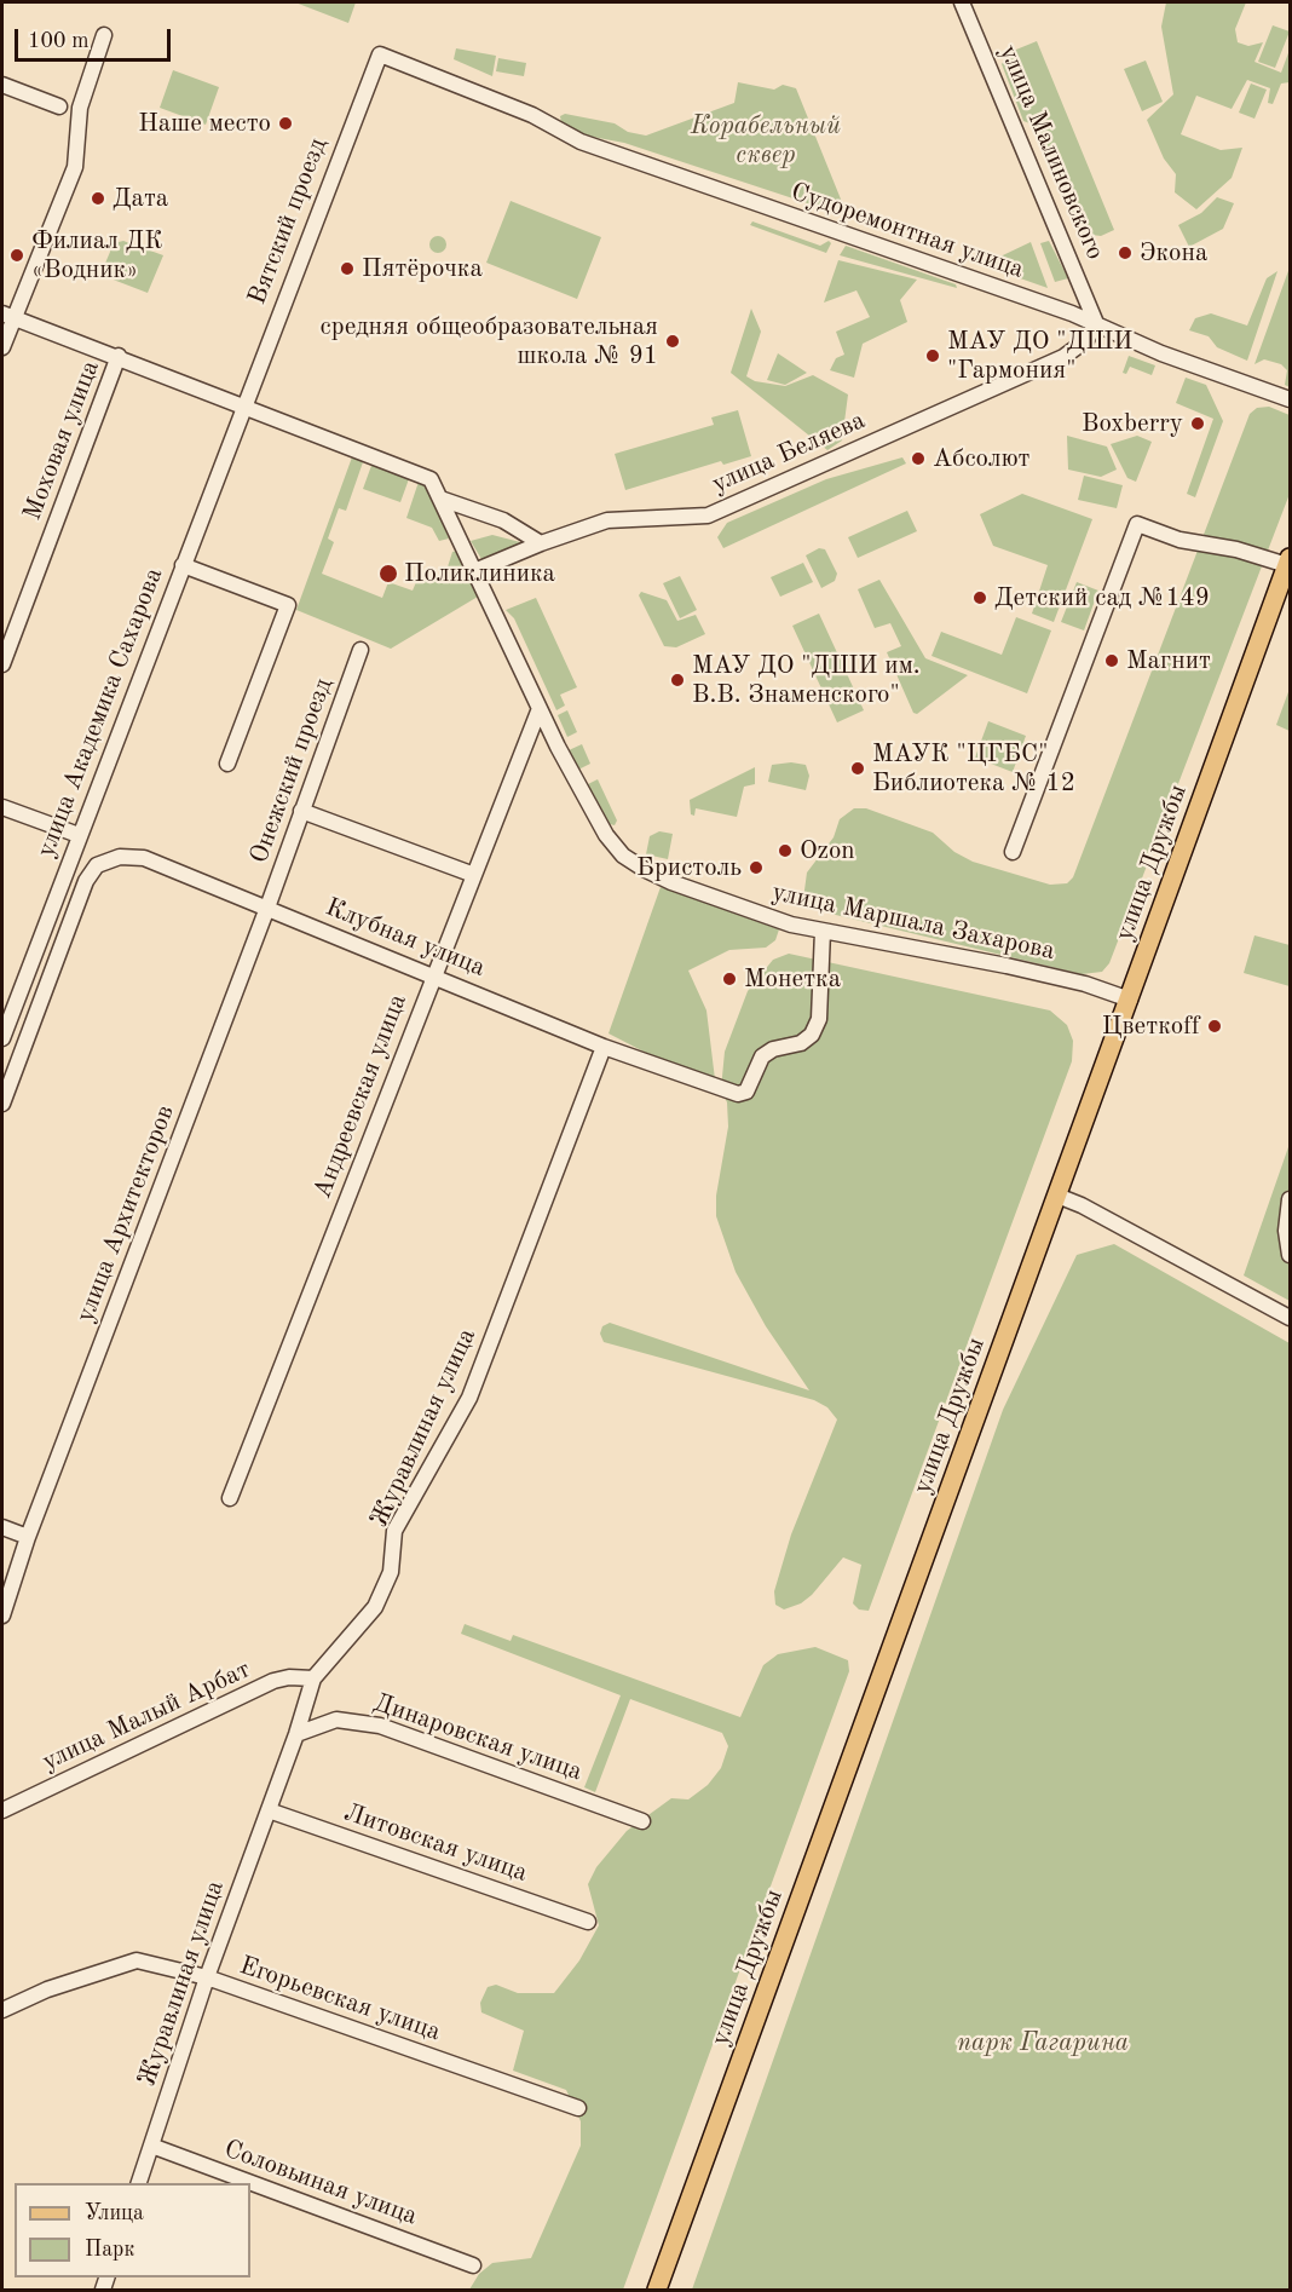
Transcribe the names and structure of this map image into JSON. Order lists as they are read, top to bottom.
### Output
{
  "streets": {
    "main road": ["улица Дружбы"],
    "street": [
      "улица Малиновского",
      "Вятский проезд",
      "Судоремонтная улица",
      "Моховая улица",
      "улица Беляева",
      "улица Академика Сахарова",
      "Онежский проезд",
      "улица Маршала Захарова",
      "Клубная улица",
      "Андреевская улица",
      "улица Архитекторов",
      "Журавлиная улица",
      "улица Малый Арбат",
      "Динаровская улица",
      "Литовская улица",
      "Егорьевская улица",
      "Соловьиная улица"
    ]
  },
  "crossings": [
    ["улица Малиновского", "Судоремонтная улица"],
    ["улица Малиновского", "улица Беляева"],
    ["Вятский проезд", "Судоремонтная улица"],
    ["Вятский проезд", "улица Академика Сахарова"],
    ["Вятский проезд", "улица Маршала Захарова"],
    ["Судоремонтная улица", "улица Беляева"],
    ["Моховая улица", "улица Маршала Захарова"],
    ["улица Беляева", "улица Маршала Захарова"],
    ["улица Академика Сахарова", "улица Маршала Захарова"],
    ["Онежский проезд", "Клубная улица"],
    ["Онежский проезд", "улица Архитекторов"],
    ["улица Дружбы", "улица Маршала Захарова"],
    ["улица Маршала Захарова", "Клубная улица"],
    ["улица Маршала Захарова", "Андреевская улица"],
    ["Клубная улица", "Андреевская улица"],
    ["Клубная улица", "улица Архитекторов"],
    ["Клубная улица", "Журавлиная улица"],
    ["Журавлиная улица", "улица Малый Арбат"],
    ["Журавлиная улица", "Динаровская улица"],
    ["Журавлиная улица", "Литовская улица"],
    ["Журавлиная улица", "Егорьевская улица"],
    ["Журавлиная улица", "Соловьиная улица"]
  ],
  "parks": ["Корабельный сквер", "парк Гагарина"],
  "places": [
    "Наше место",
    "Дата",
    "Экона",
    "Филиал ДК «Водник»",
    "Пятёрочка",
    "средняя общеобразовательная школа № 91",
    "МАУ ДО \"ДШИ \"Гармония\"",
    "Boxberry",
    "Абсолют",
    "Поликлиника",
    "Детский сад №149",
    "Магнит",
    "МАУ ДО \"ДШИ им. В.В. Знаменского\"",
    "МАУК \"ЦГБС\" Библиотека № 12",
    "Ozon",
    "Бристоль",
    "Монетка",
    "Цветкоff"
  ],
  "legend": ["Улица", "Парк"],
  "scale_bar": "100 m"
}
